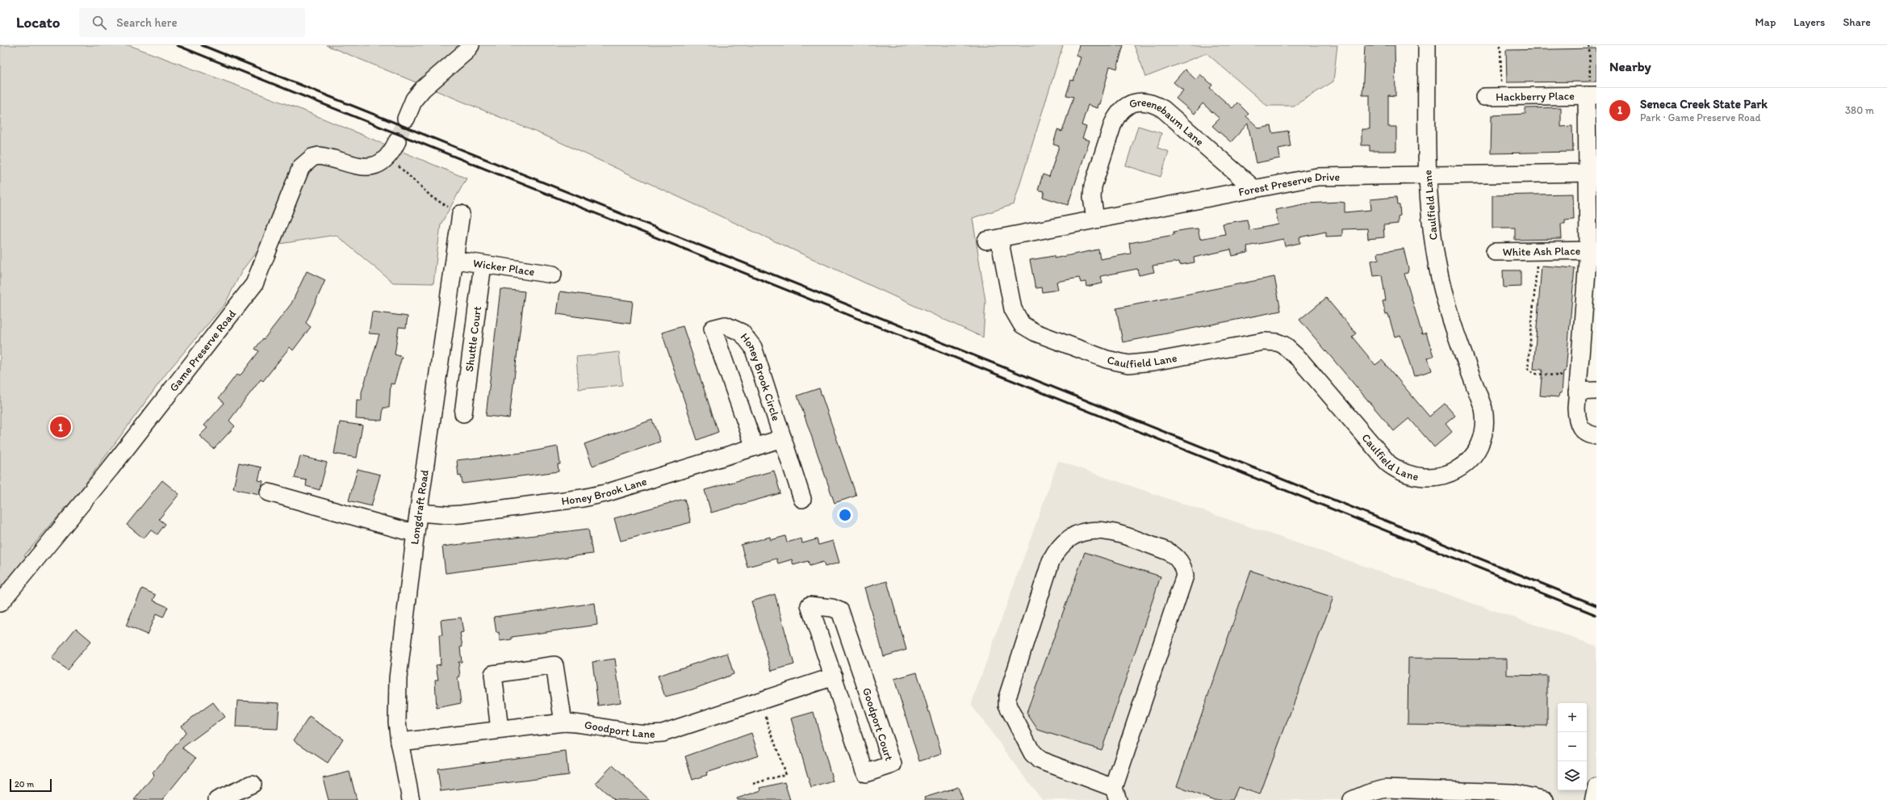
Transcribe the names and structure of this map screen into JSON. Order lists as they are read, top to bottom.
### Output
{
  "streets": {
    "street": [
      "Hackberry Place",
      "Greenebaum Lane",
      "Forest Preserve Drive",
      "Caulfield Lane",
      "White Ash Place",
      "Wicker Place",
      "Shuttle Court",
      "Game Preserve Road",
      "Honey Brook Circle",
      "Honey Brook Lane",
      "Longdraft Road",
      "Goodport Court",
      "Goodport Lane"
    ]
  },
  "crossings": [
    ["Hackberry Place", "Forest Preserve Drive"],
    ["Hackberry Place", "White Ash Place"],
    ["Greenebaum Lane", "Forest Preserve Drive"],
    ["Forest Preserve Drive", "Caulfield Lane"],
    ["Forest Preserve Drive", "White Ash Place"],
    ["Wicker Place", "Shuttle Court"],
    ["Wicker Place", "Longdraft Road"],
    ["Honey Brook Circle", "Honey Brook Lane"],
    ["Honey Brook Lane", "Longdraft Road"],
    ["Longdraft Road", "Goodport Lane"],
    ["Goodport Court", "Goodport Lane"]
  ],
  "scale_bar": "20 m",
  "page": {
    "header": "Locato",
    "search": "Search here",
    "nav": ["Map", "Layers", "Share"],
    "heading": "Nearby",
    "list": [
      {
        "mark": "1",
        "name": "Seneca Creek State Park",
        "note": "Park · Game Preserve Road",
        "value": "380 m"
      }
    ],
    "pins": "1",
    "map_buttons": ["+", "−"],
    "scale": "20 m"
  }
}
